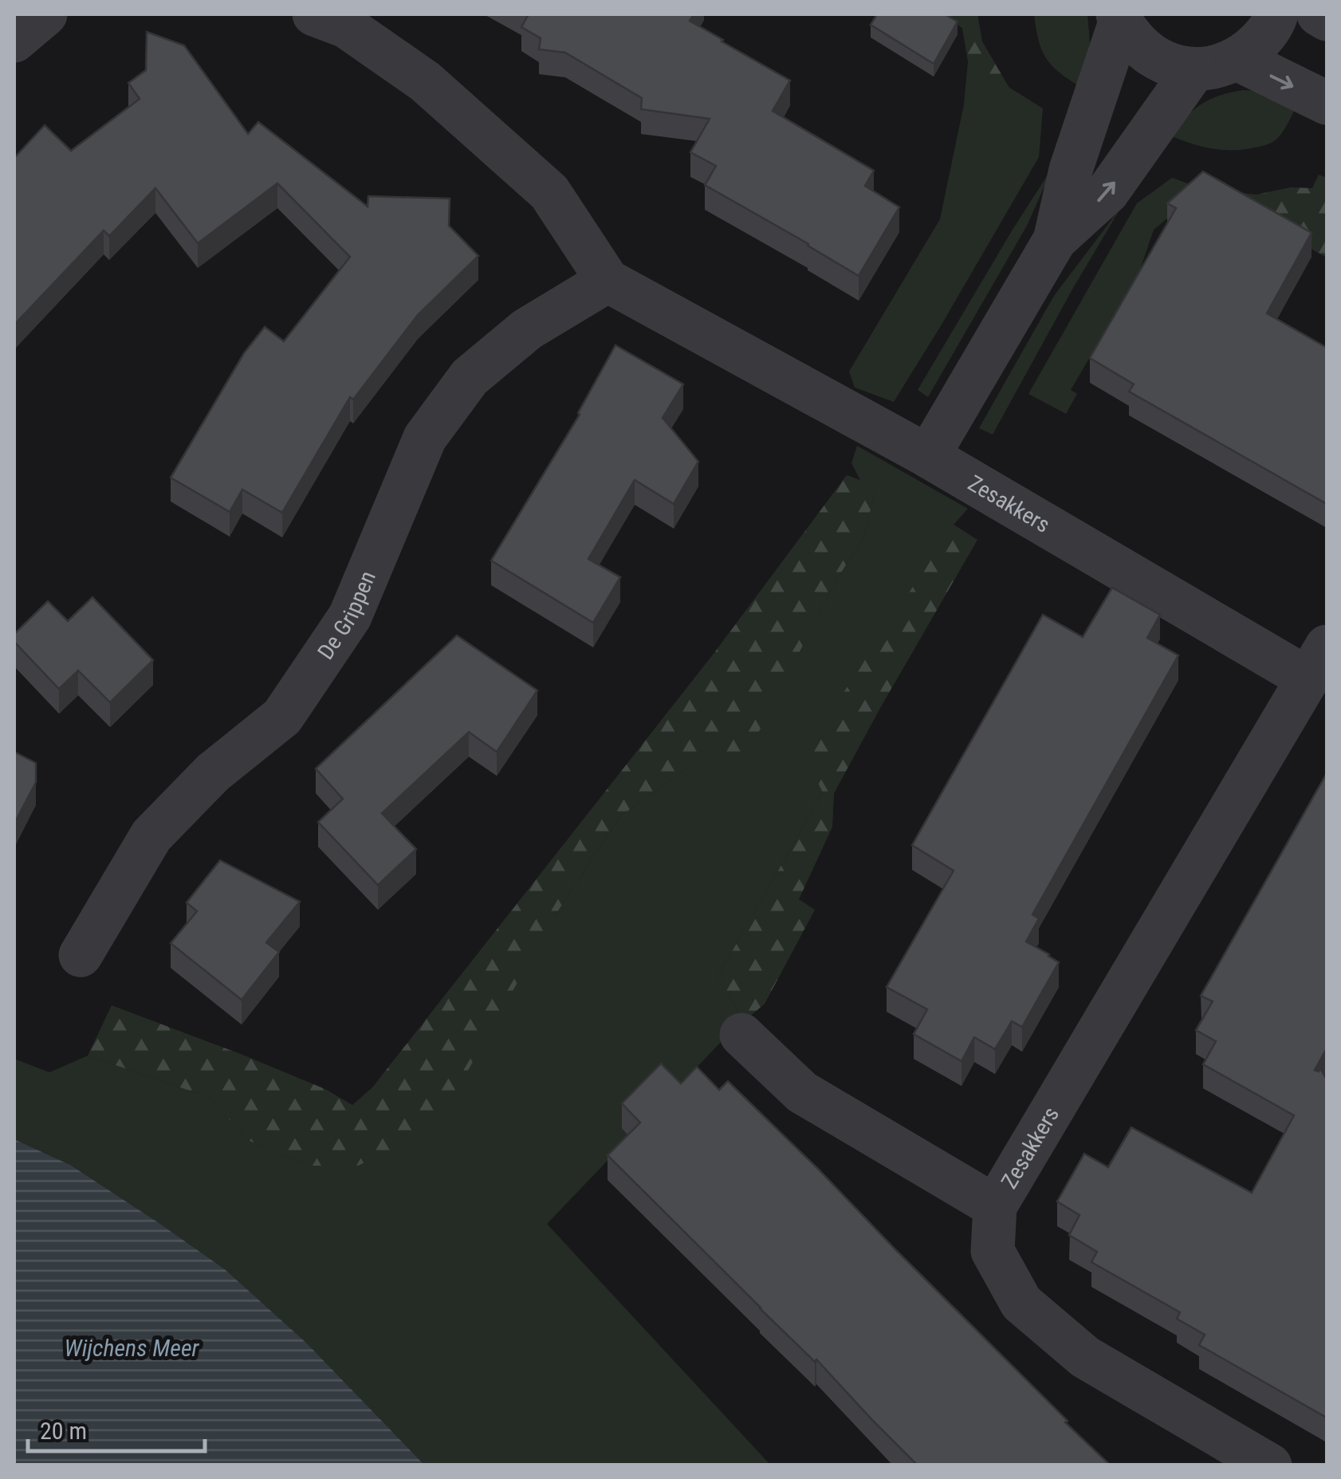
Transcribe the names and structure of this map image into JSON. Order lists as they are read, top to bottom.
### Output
{
  "streets": {
    "street": ["Zesakkers", "De Grippen"]
  },
  "water": ["Wijchens Meer"],
  "scale_bar": "20 m"
}
